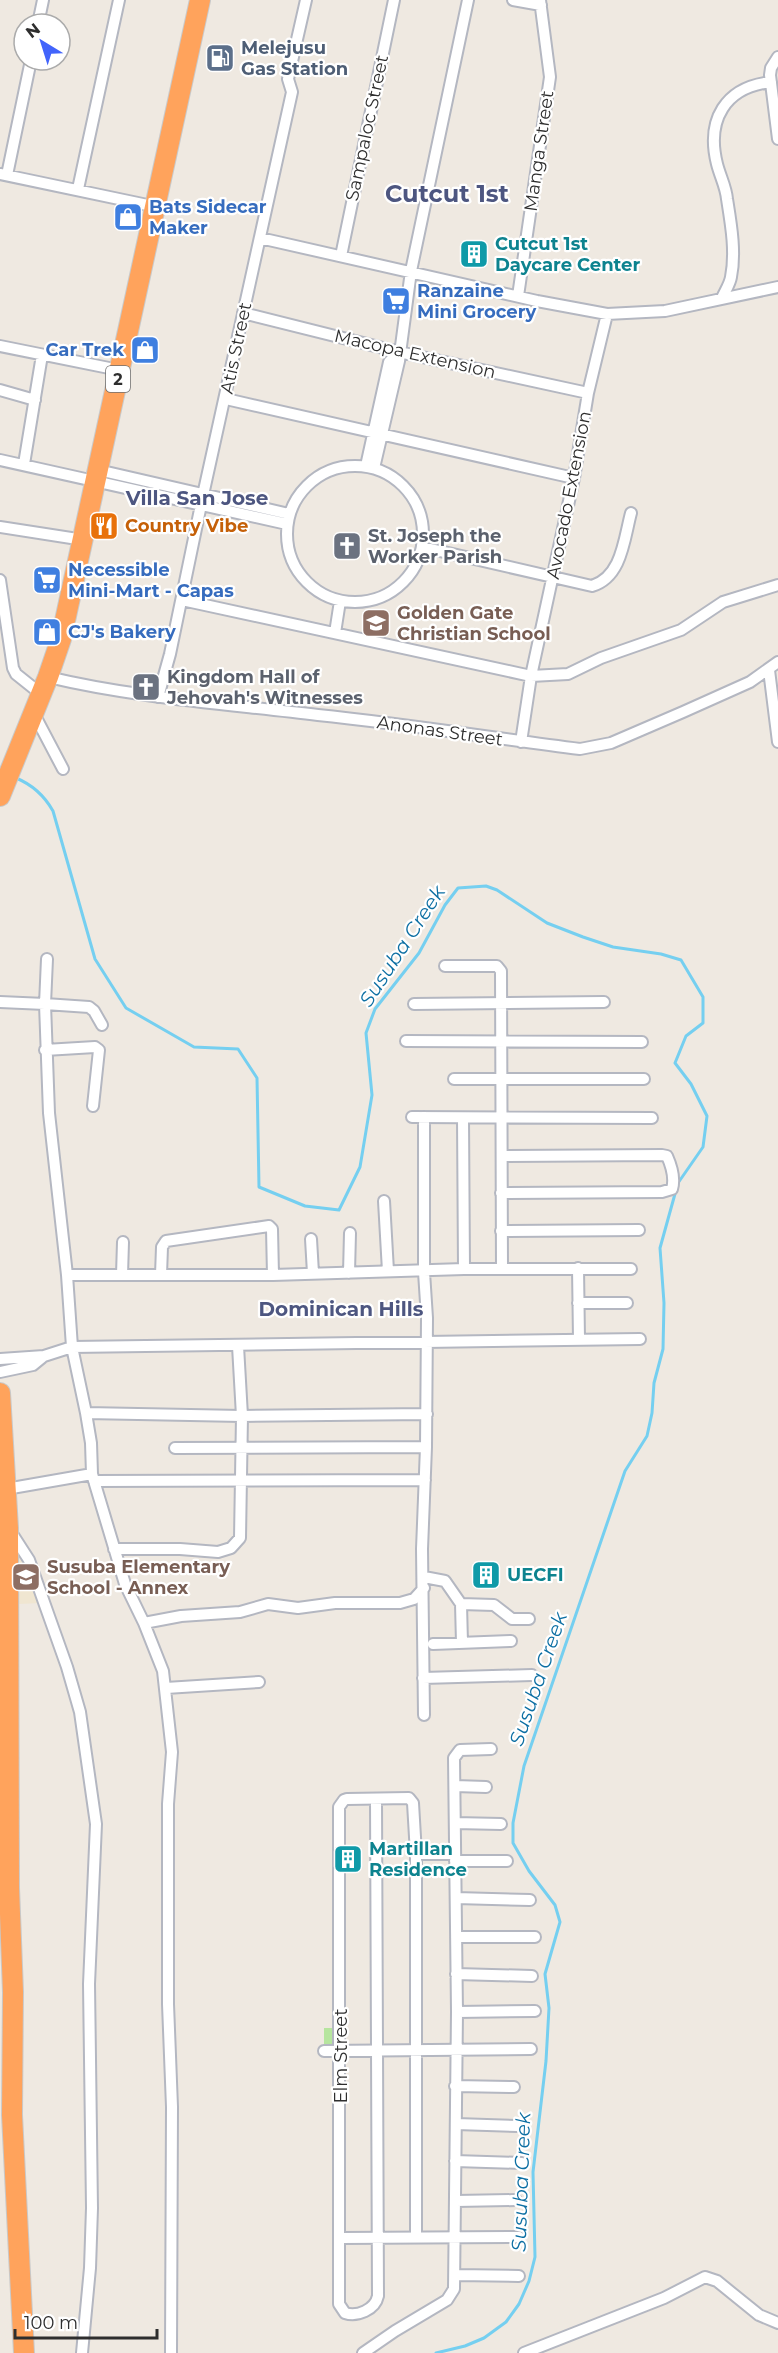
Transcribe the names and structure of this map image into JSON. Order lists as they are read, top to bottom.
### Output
{
  "streets": {
    "highway": ["2"],
    "street": [
      "Sampaloc Street",
      "Manga Street",
      "Atis Street",
      "Macopa Extension",
      "Avocado Extension",
      "Anonas Street",
      "Elm Street"
    ]
  },
  "crossings": [
    ["Atis Street", "Macopa Extension"],
    ["Atis Street", "Anonas Street"],
    ["Macopa Extension", "Avocado Extension"],
    ["2", "Anonas Street"],
    ["Avocado Extension", "Anonas Street"]
  ],
  "districts": ["Cutcut 1st", "Villa San Jose", "Dominican Hills"],
  "water": ["Susuba Creek"],
  "places": {
    "fuel station": ["Melejusu Gas Station"],
    "shop": ["Bats Sidecar Maker", "Car Trek", "CJ's Bakery"],
    "building": ["Cutcut 1st Daycare Center", "UECFI", "Martillan Residence"],
    "supermarket": ["Ranzaine Mini Grocery", "Necessible Mini-Mart - Capas"],
    "restaurant": ["Country Vibe"],
    "church": ["St. Joseph the Worker Parish", "Kingdom Hall of Jehovah's Witnesses"],
    "school or university": ["Golden Gate Christian School", "Susuba Elementary School - Annex"]
  },
  "scale_bar": "100 m",
  "north": "top left"
}
